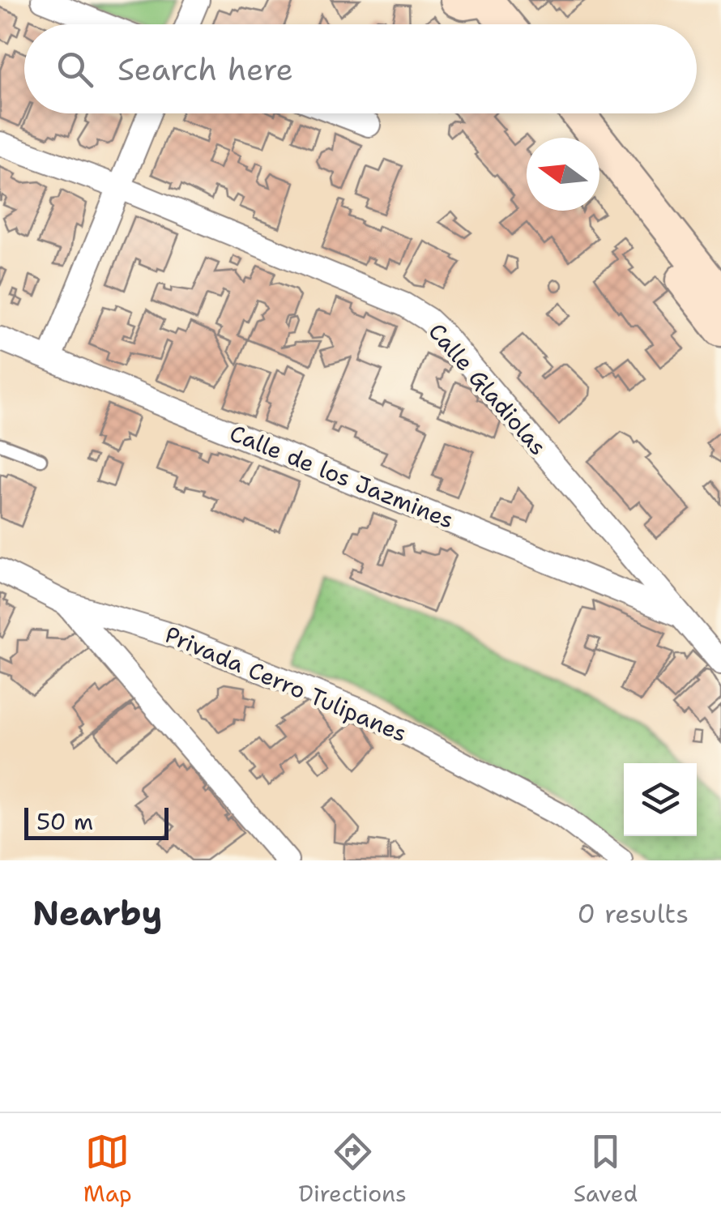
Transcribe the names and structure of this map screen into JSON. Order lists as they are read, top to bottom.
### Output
{
  "streets": {
    "street": ["Calle Gladiolas", "Calle de los Jazmines", "Privada Cerro Tulipanes"]
  },
  "crossings": [
    ["Calle Gladiolas", "Calle de los Jazmines"]
  ],
  "scale_bar": "50 m",
  "north": "left",
  "page": {
    "search": "Search here",
    "scale": "50 m",
    "heading": ["Nearby", "0 results"],
    "nav": ["Map", "Directions", "Saved"]
  }
}
